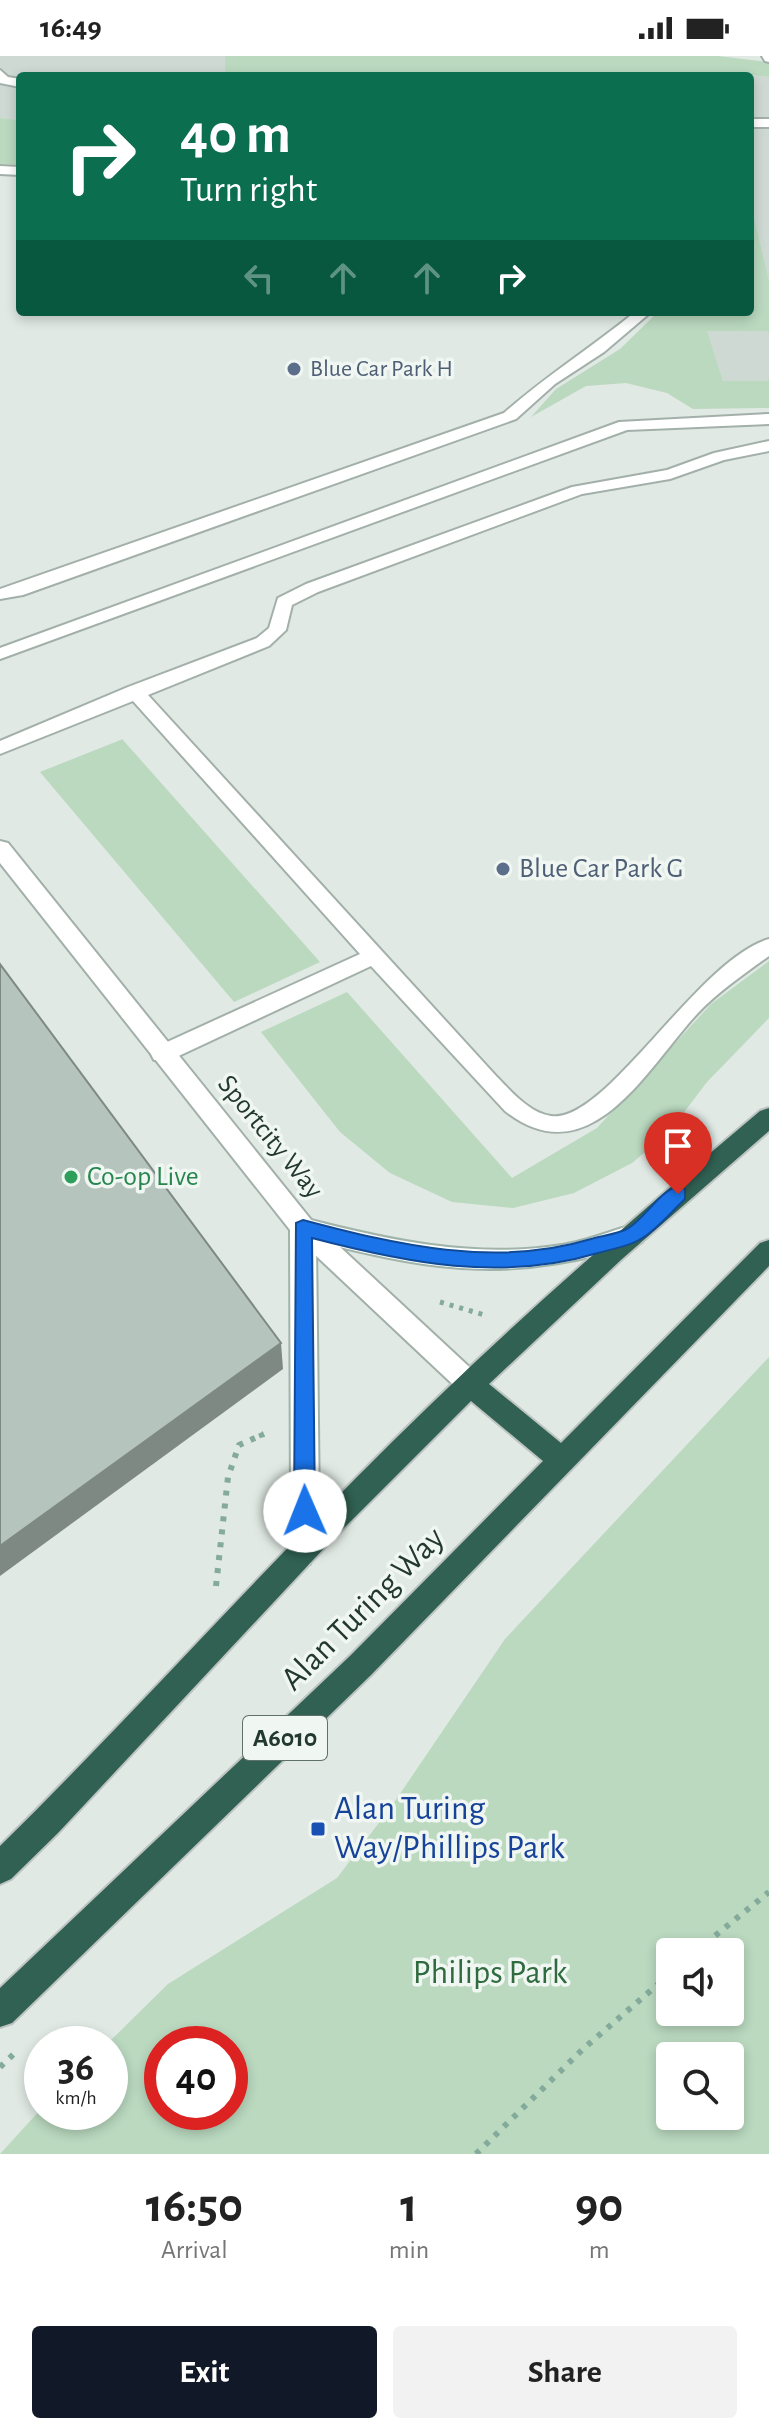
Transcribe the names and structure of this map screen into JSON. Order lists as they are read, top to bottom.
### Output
{
  "streets": {
    "highway": ["Sportcity Way", "Alan Turing Way", "A6010"]
  },
  "crossings": [
    ["Sportcity Way", "Alan Turing Way"]
  ],
  "parks": ["Philips Park"],
  "places": {
    "other": ["Blue Car Park H", "Blue Car Park G", "Co-op Live"],
    "transit": ["Alan Turing Way/Phillips Park"]
  },
  "page": {
    "status": "16:49",
    "turn": ["40 m", "Turn right"],
    "speed": "36 km/h",
    "limit": "40",
    "eta": [
      "16:50",
      "Arrival",
      "1",
      "min",
      "90",
      "m"
    ],
    "buttons": ["Exit", "Share"]
  }
}
